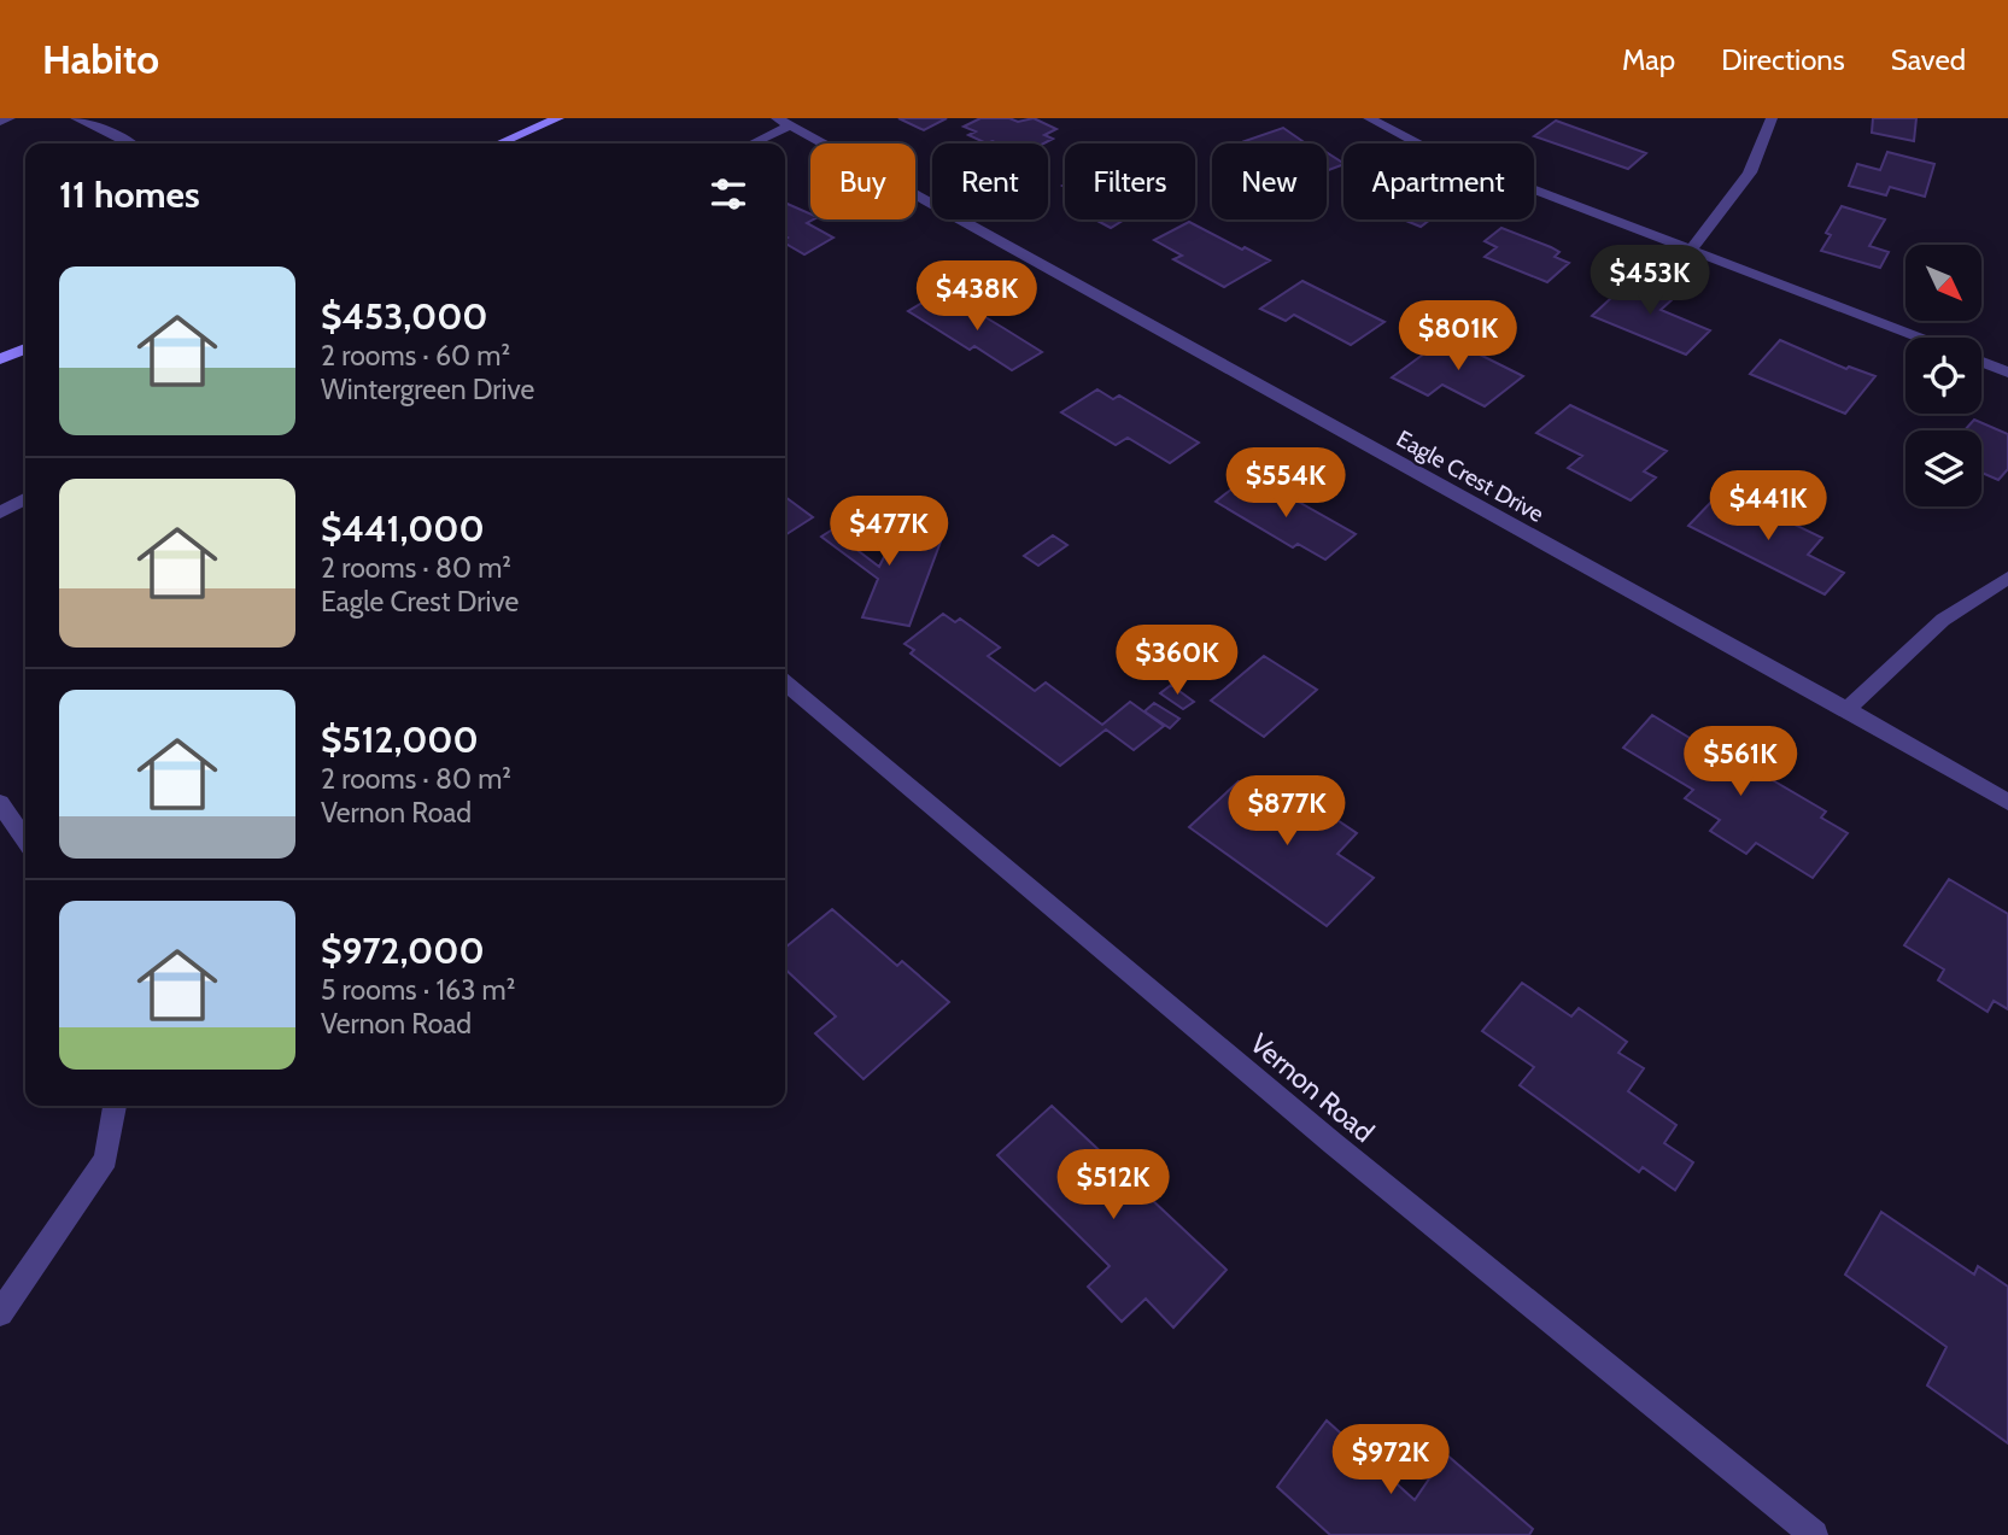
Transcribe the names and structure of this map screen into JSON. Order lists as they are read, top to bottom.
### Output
{
  "streets": {
    "street": ["Eagle Crest Drive", "Vernon Road"]
  },
  "north": "bottom right",
  "page": {
    "header": "Habito",
    "nav": ["Map", "Directions", "Saved"],
    "chip": [
      "Buy",
      "Rent",
      "Filters",
      "New",
      "Apartment"
    ],
    "heading": "11 homes",
    "price": [
      "$453K",
      "$438K",
      "$801K",
      "$554K",
      "$441K",
      "$477K",
      "$360K",
      "$561K",
      "$877K",
      "$512K",
      "$972K"
    ],
    "list": [
      {
        "name": "$453,000",
        "note": "2 rooms · 60 m² · Wintergreen Drive"
      },
      {
        "name": "$441,000",
        "note": "2 rooms · 80 m² · Eagle Crest Drive"
      },
      {
        "name": "$512,000",
        "note": "2 rooms · 80 m² · Vernon Road"
      },
      {
        "name": "$972,000",
        "note": "5 rooms · 163 m² · Vernon Road"
      }
    ]
  }
}
